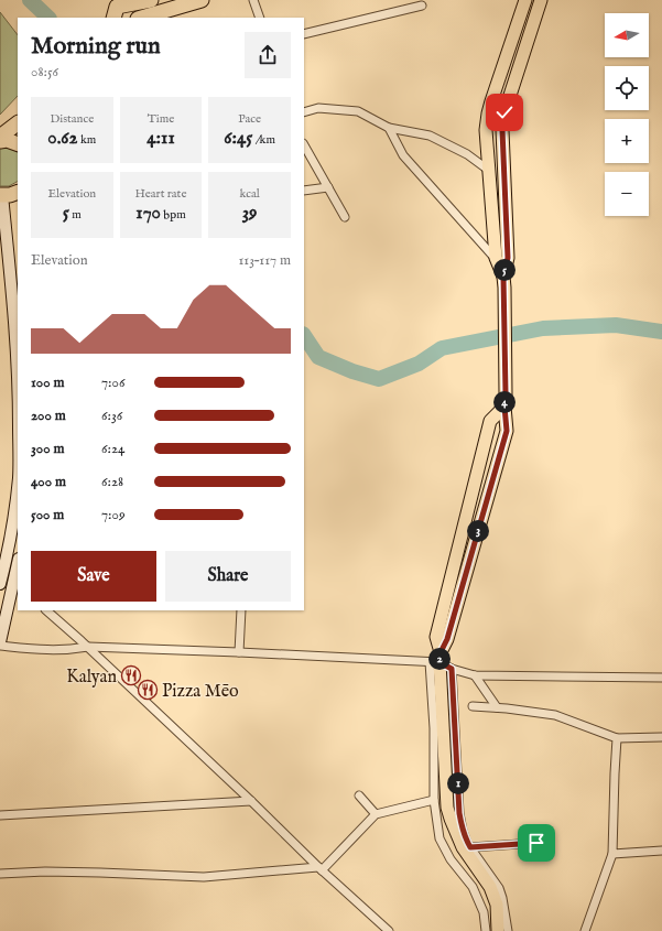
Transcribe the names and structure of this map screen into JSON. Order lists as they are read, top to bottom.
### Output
{
  "places": {
    "restaurant": ["Kalyan", "Pizza Mēo"]
  },
  "north": "left",
  "page": {
    "map_buttons": ["+", "−"],
    "heading": ["Morning run", "08:56"],
    "stats": [
      ["Distance", "0.62 km"],
      ["Time", "4:11"],
      ["Pace", "6:45 /km"],
      ["Elevation", "5 m"],
      ["Heart rate", "170 bpm"],
      ["kcal", "39"]
    ],
    "chart": ["Elevation", "113–117 m"],
    "pins": [
      "5",
      "4",
      "3",
      "2",
      "1"
    ],
    "list": [
      {
        "name": "100 m",
        "note": "7:06"
      },
      {
        "name": "200 m",
        "note": "6:36"
      },
      {
        "name": "300 m",
        "note": "6:24"
      },
      {
        "name": "400 m",
        "note": "6:28"
      },
      {
        "name": "500 m",
        "note": "7:09"
      }
    ],
    "buttons": ["Save", "Share"]
  }
}
